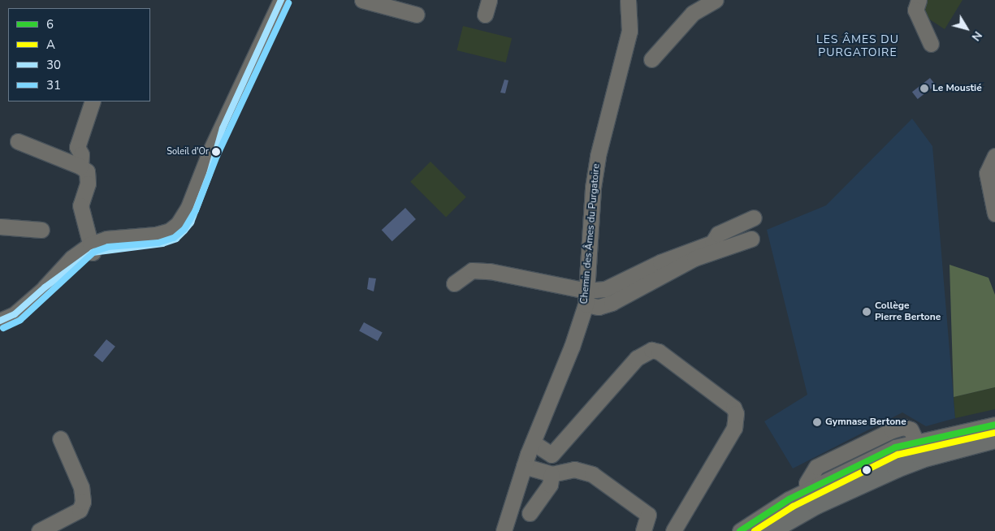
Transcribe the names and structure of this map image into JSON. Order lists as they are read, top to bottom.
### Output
{
  "streets": {
    "street": ["Chemin des Âmes du Purgatoire"]
  },
  "districts": ["LES ÂMES DU PURGATOIRE"],
  "places": [
    "Le Moustié",
    "Soleil d'Or",
    "Collège Pierre Bertone",
    "Gymnase Bertone"
  ],
  "lines": [
    "transit line 30",
    "transit line 31",
    "transit line 6",
    "transit line A"
  ],
  "legend": [
    "6",
    "A",
    "30",
    "31"
  ],
  "north": "bottom right"
}
